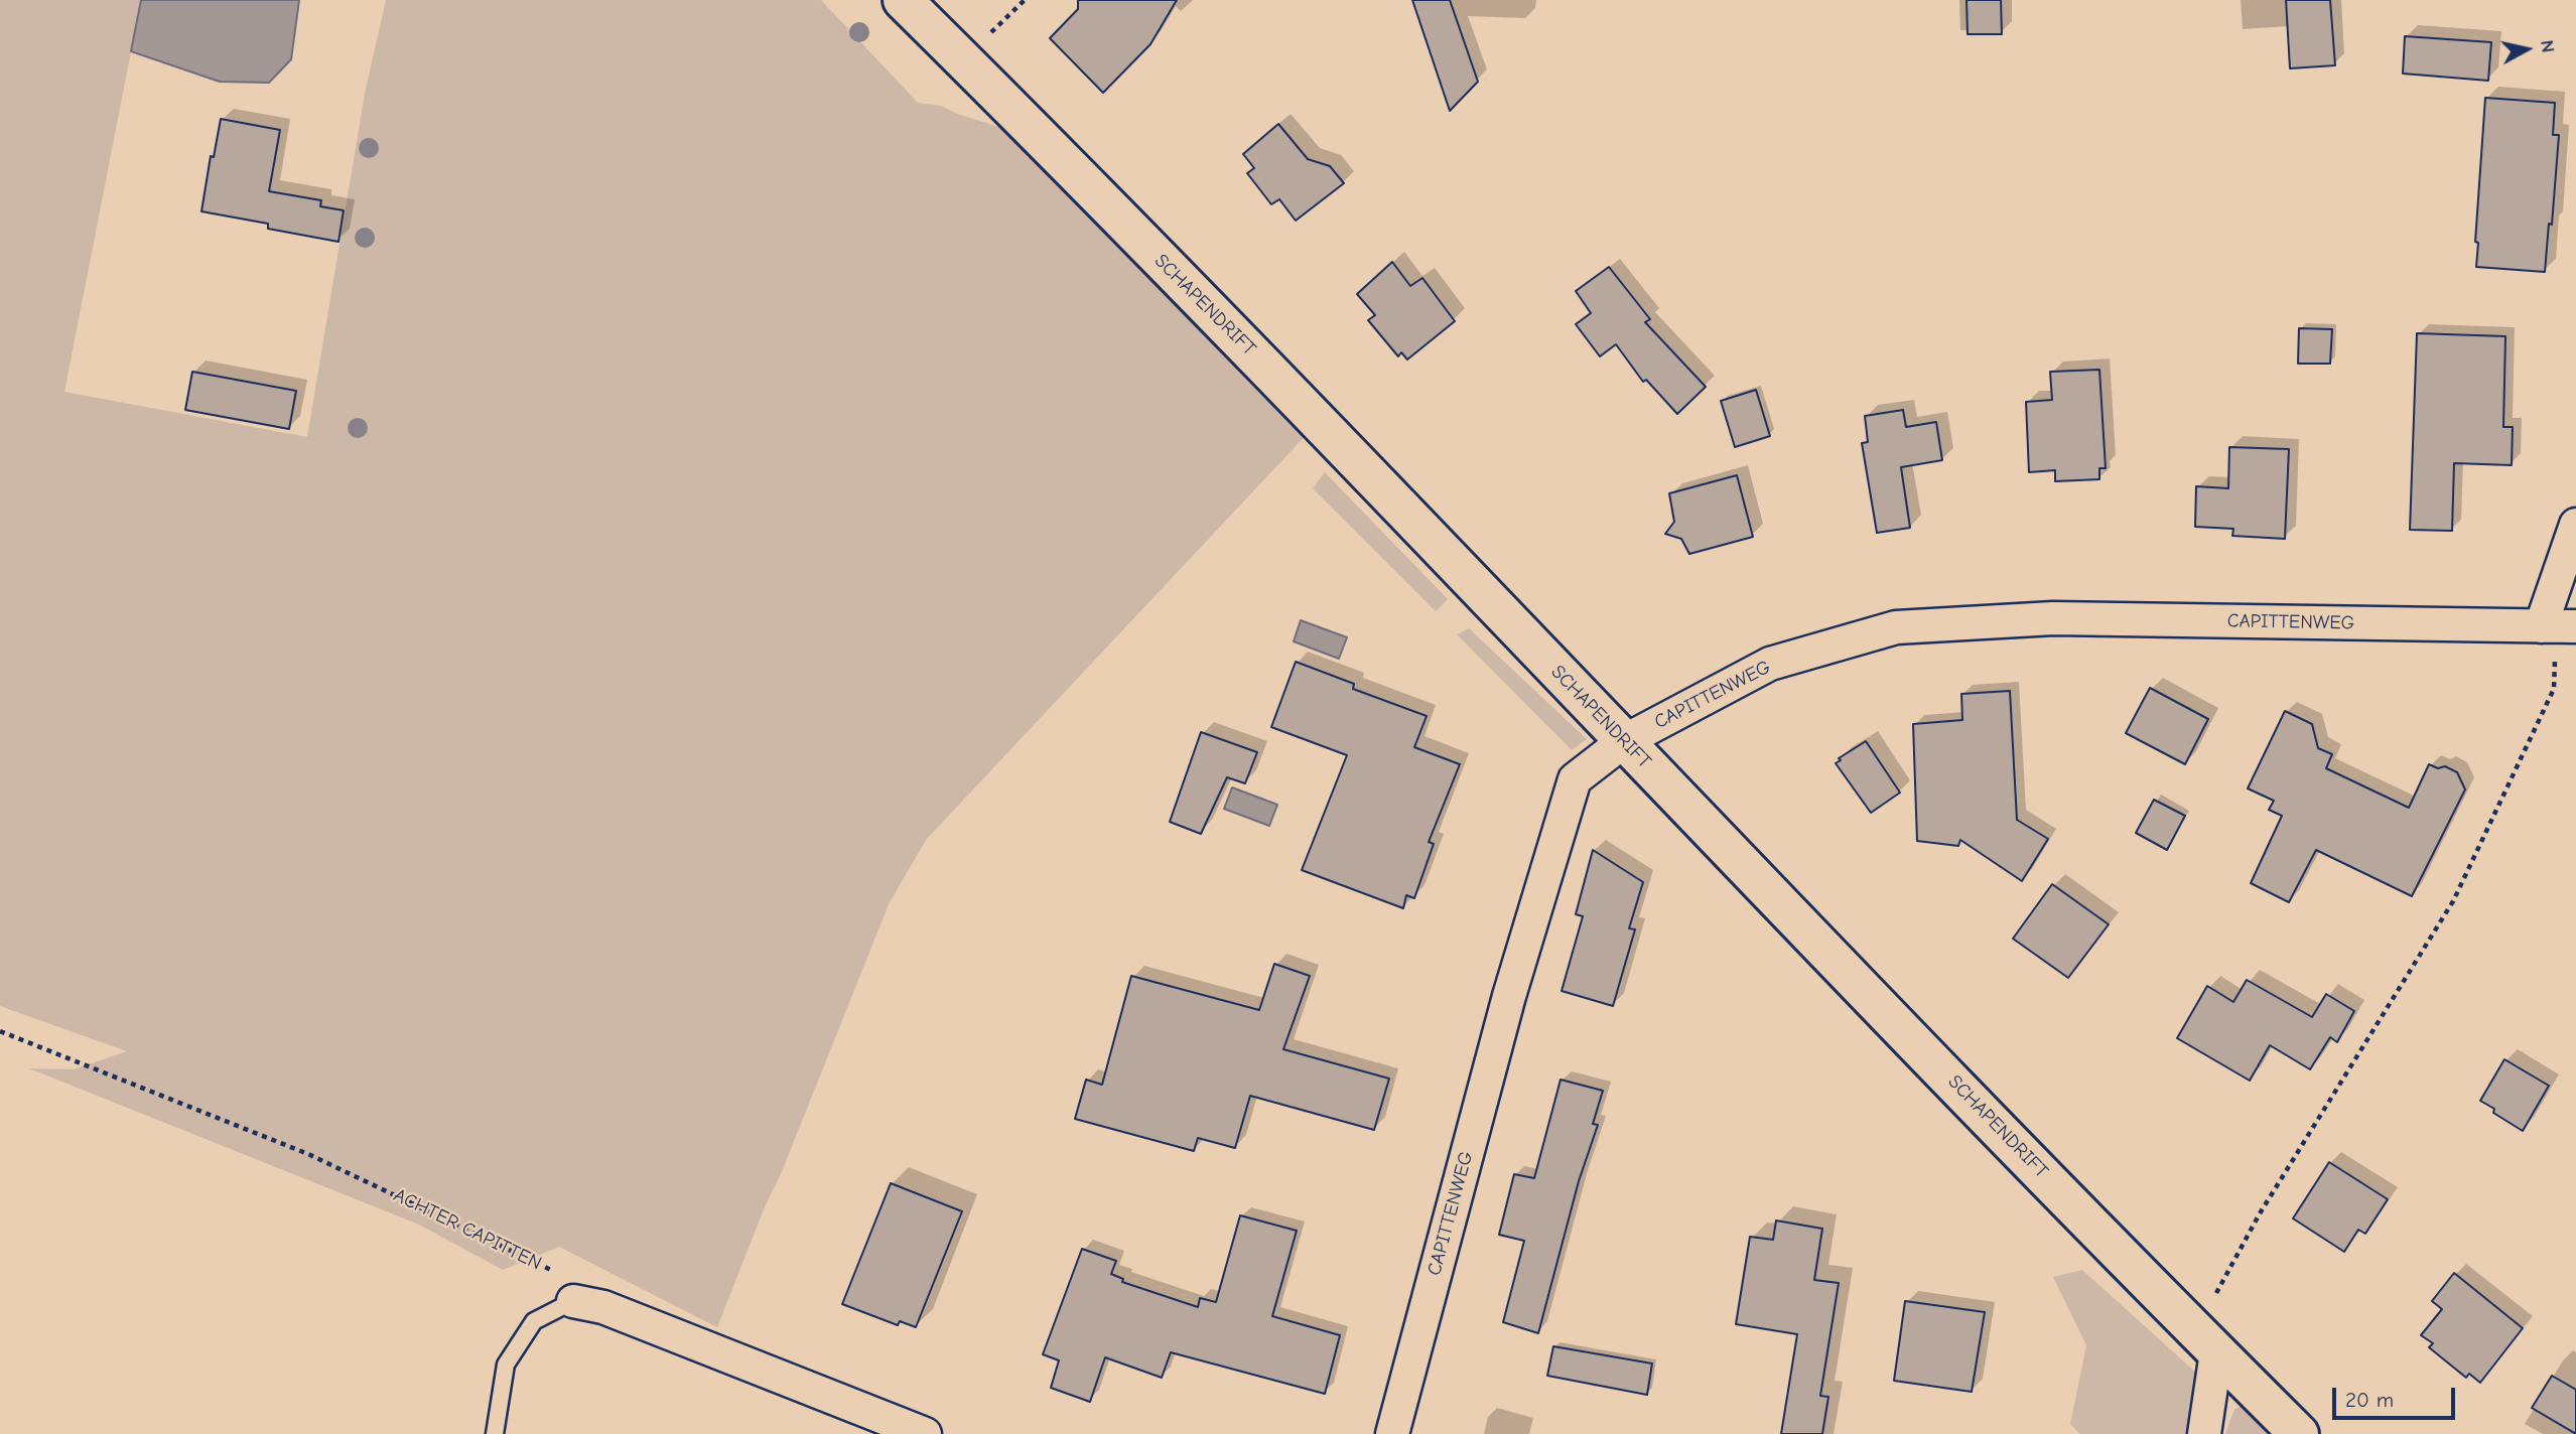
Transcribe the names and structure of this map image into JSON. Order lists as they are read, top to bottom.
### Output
{
  "streets": {
    "street": ["SCHAPENDRIFT", "CAPITTENWEG"],
    "path": ["ACHTER CAPITTEN"]
  },
  "crossings": [
    ["SCHAPENDRIFT", "CAPITTENWEG"]
  ],
  "scale_bar": "20 m",
  "north": "right"
}
